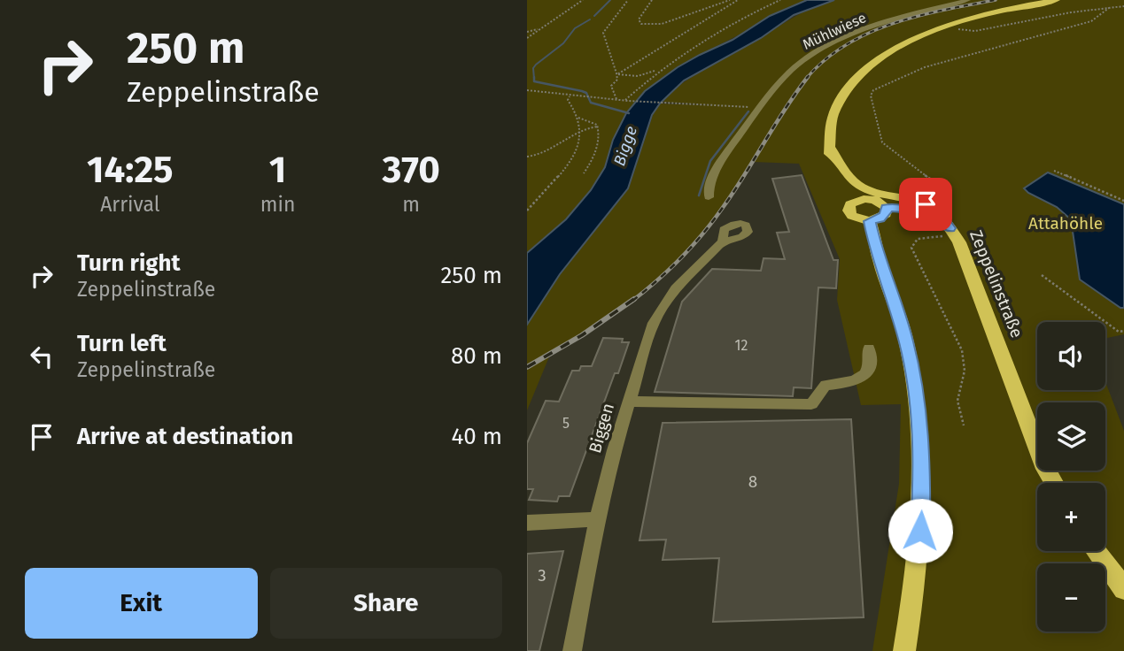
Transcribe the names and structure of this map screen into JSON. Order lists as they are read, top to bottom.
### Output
{
  "streets": {
    "main road": ["Zeppelinstraße"],
    "street": ["Mühlwiese", "Biggen"]
  },
  "water": ["Bigge"],
  "parks": ["Attahöhle"],
  "house_numbers": [
    "12",
    "5",
    "8",
    "3"
  ],
  "page": {
    "turn": ["250 m", "Zeppelinstraße"],
    "eta": [
      "14:25",
      "Arrival",
      "1",
      "min",
      "370",
      "m"
    ],
    "list": [
      {
        "name": "Turn right",
        "note": "Zeppelinstraße",
        "value": "250 m"
      },
      {
        "name": "Turn left",
        "note": "Zeppelinstraße",
        "value": "80 m"
      },
      {
        "name": "Arrive at destination",
        "value": "40 m"
      }
    ],
    "map_buttons": ["+", "−"],
    "buttons": ["Exit", "Share"]
  }
}
